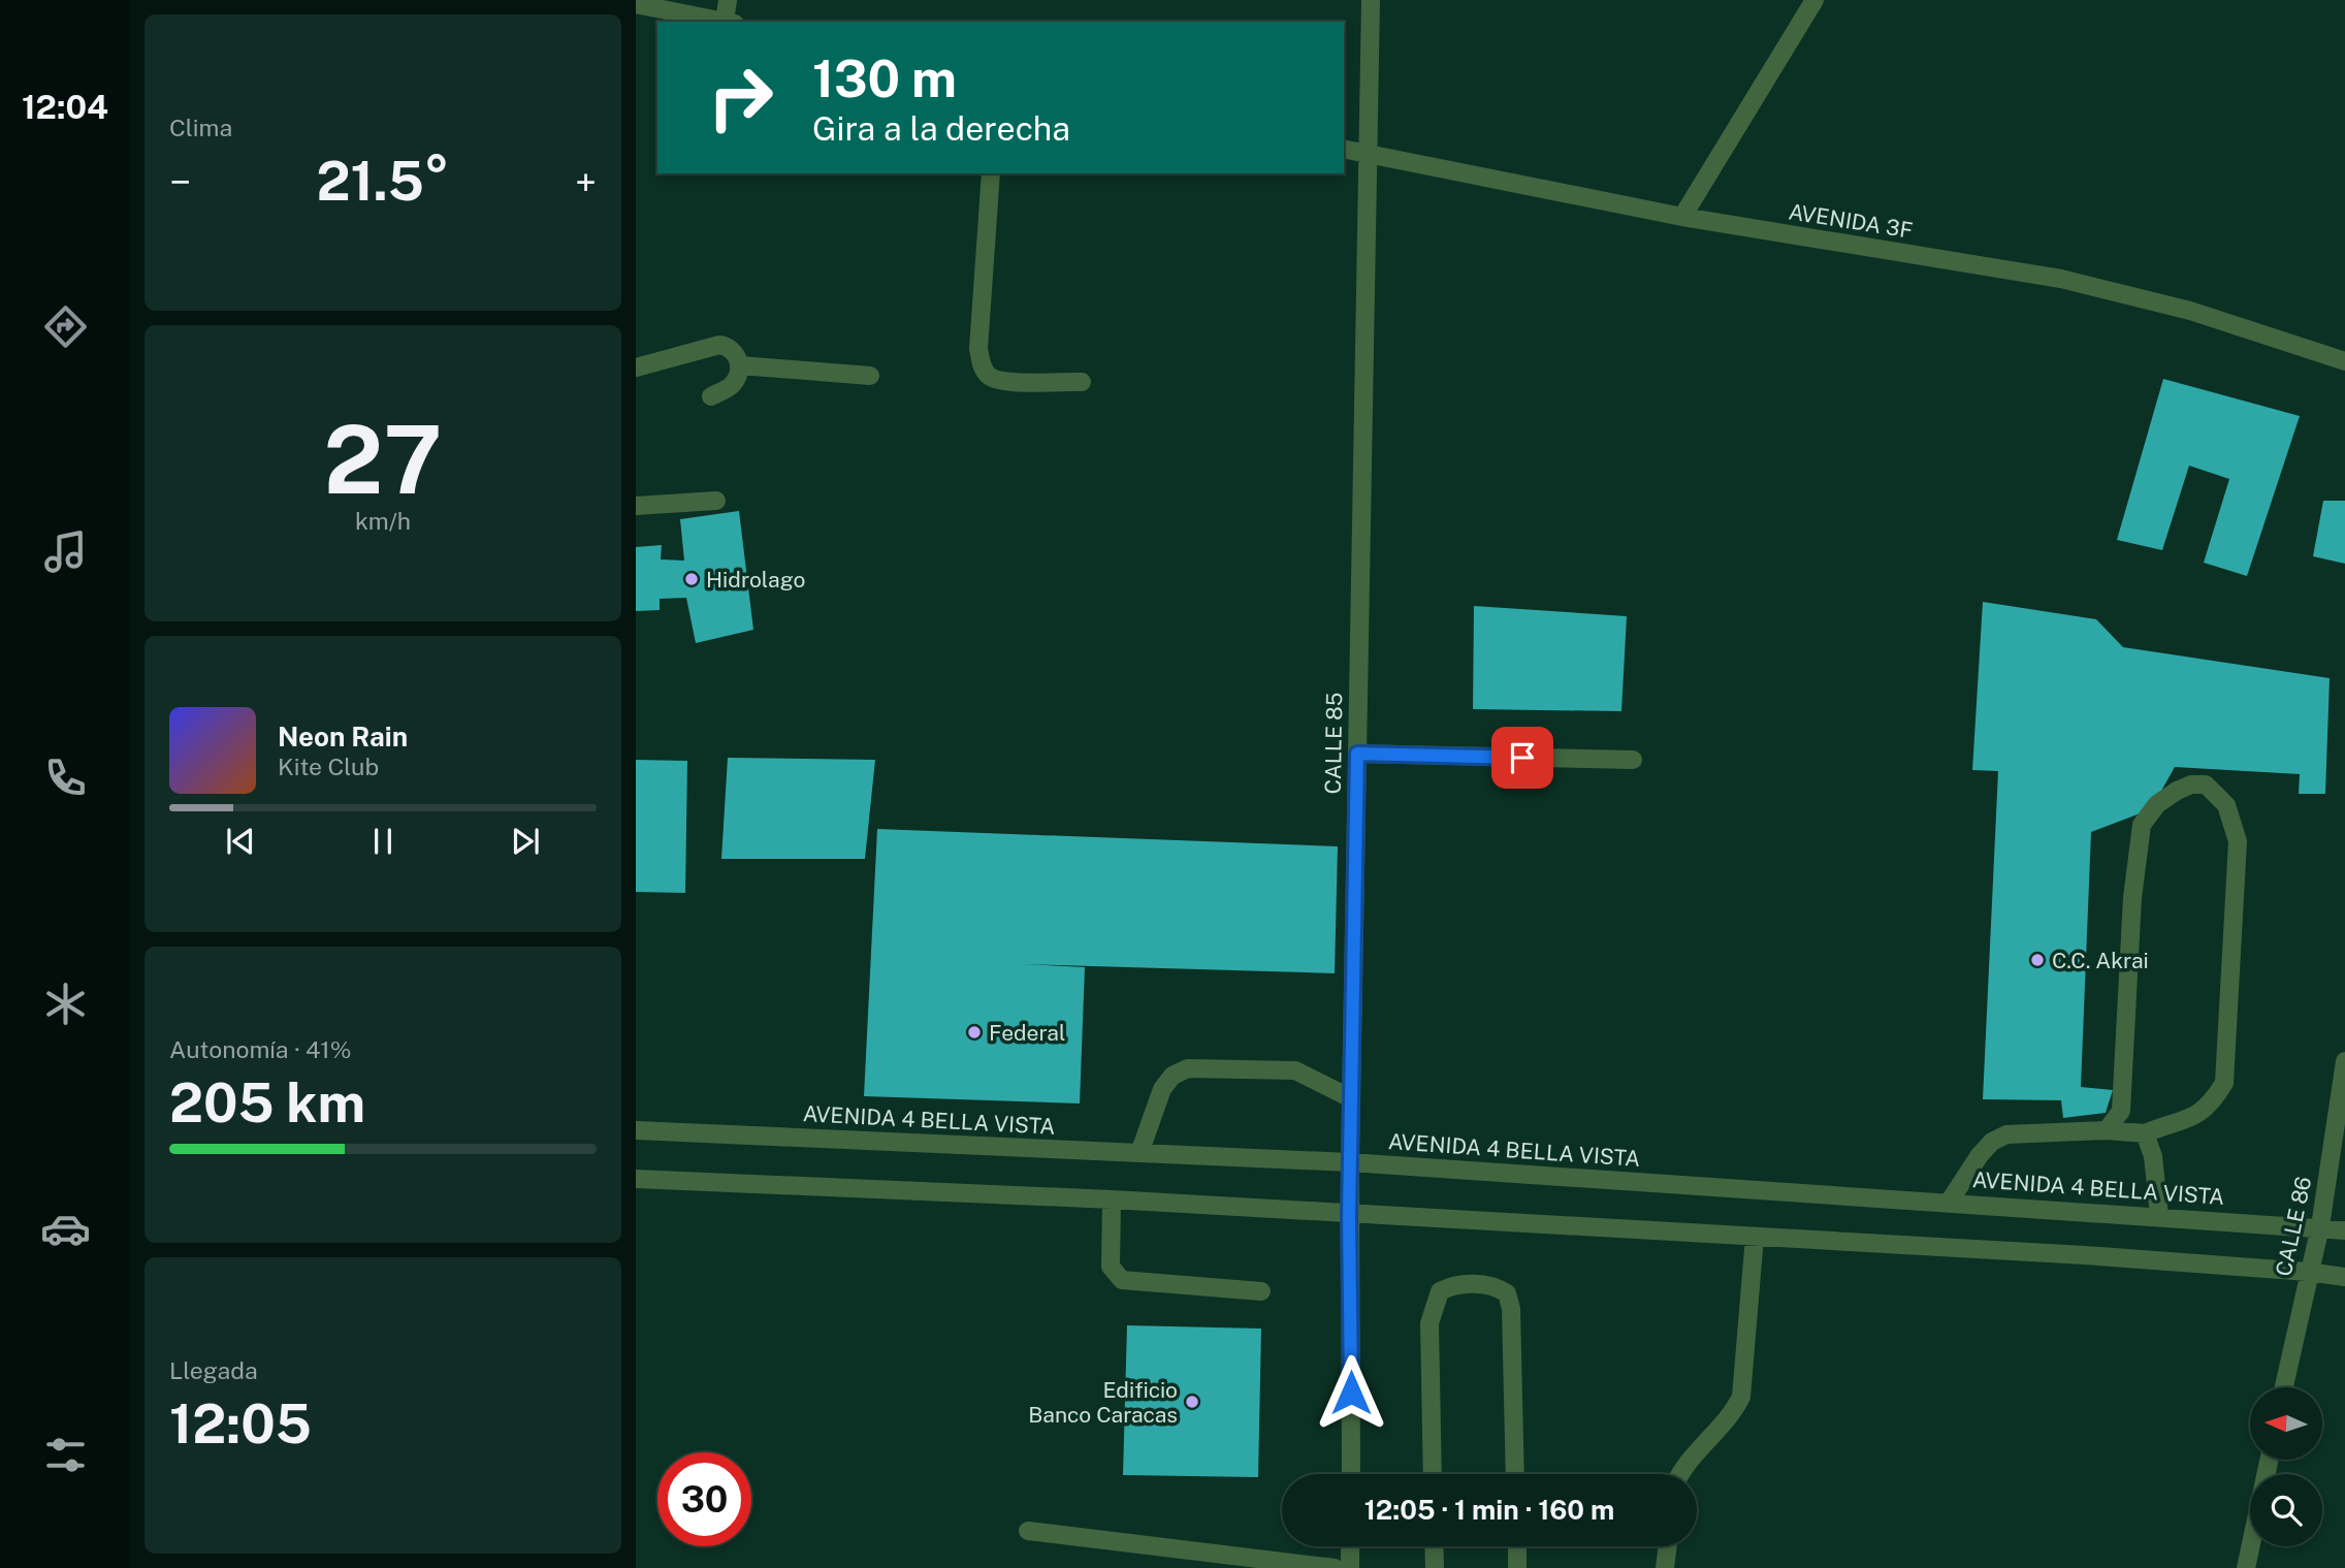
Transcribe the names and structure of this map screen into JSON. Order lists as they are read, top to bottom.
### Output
{
  "streets": {
    "street": [
      "AVENIDA 3F",
      "CALLE 85",
      "AVENIDA 4 BELLA VISTA",
      "CALLE 86"
    ]
  },
  "crossings": [
    ["AVENIDA 3F", "CALLE 85"],
    ["CALLE 85", "AVENIDA 4 BELLA VISTA"],
    ["AVENIDA 4 BELLA VISTA", "CALLE 86"]
  ],
  "places": [
    "Hidrolago",
    "C.C. Akrai",
    "Federal",
    "Edificio Banco Caracas"
  ],
  "north": "left",
  "page": {
    "tabs": "12:04",
    "tile": [
      "Clima",
      ["27", "km/h"],
      ["Autonomía · 41%", "205 km"],
      ["Llegada", "12:05"]
    ],
    "turn": ["130 m", "Gira a la derecha"],
    "heat": ["−", "21.5°", "+"],
    "song": ["Neon Rain", "Kite Club"],
    "limit": "30",
    "trip": "12:05 · 1 min · 160 m"
  }
}
